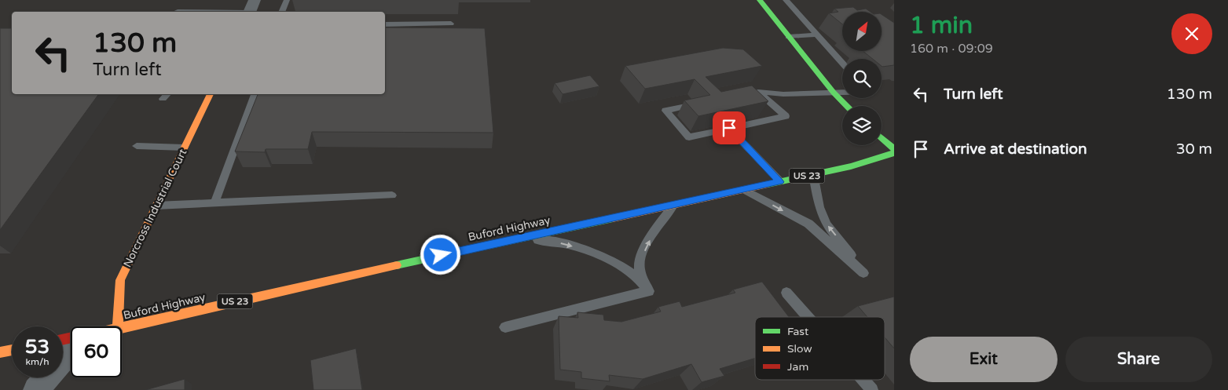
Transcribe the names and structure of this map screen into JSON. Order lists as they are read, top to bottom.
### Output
{
  "streets": {
    "main road": ["US 23", "Norcross Industrial Court", "Buford Highway"]
  },
  "legend": ["Fast", "Slow", "Jam"],
  "north": "top right",
  "page": {
    "heading": ["1 min", "160 m · 09:09"],
    "turn": ["130 m", "Turn left"],
    "list": [
      {
        "name": "Turn left",
        "value": "130 m"
      },
      {
        "name": "Arrive at destination",
        "value": "30 m"
      }
    ],
    "speed": "53 km/h",
    "limit": "60",
    "buttons": ["Exit", "Share"]
  }
}
